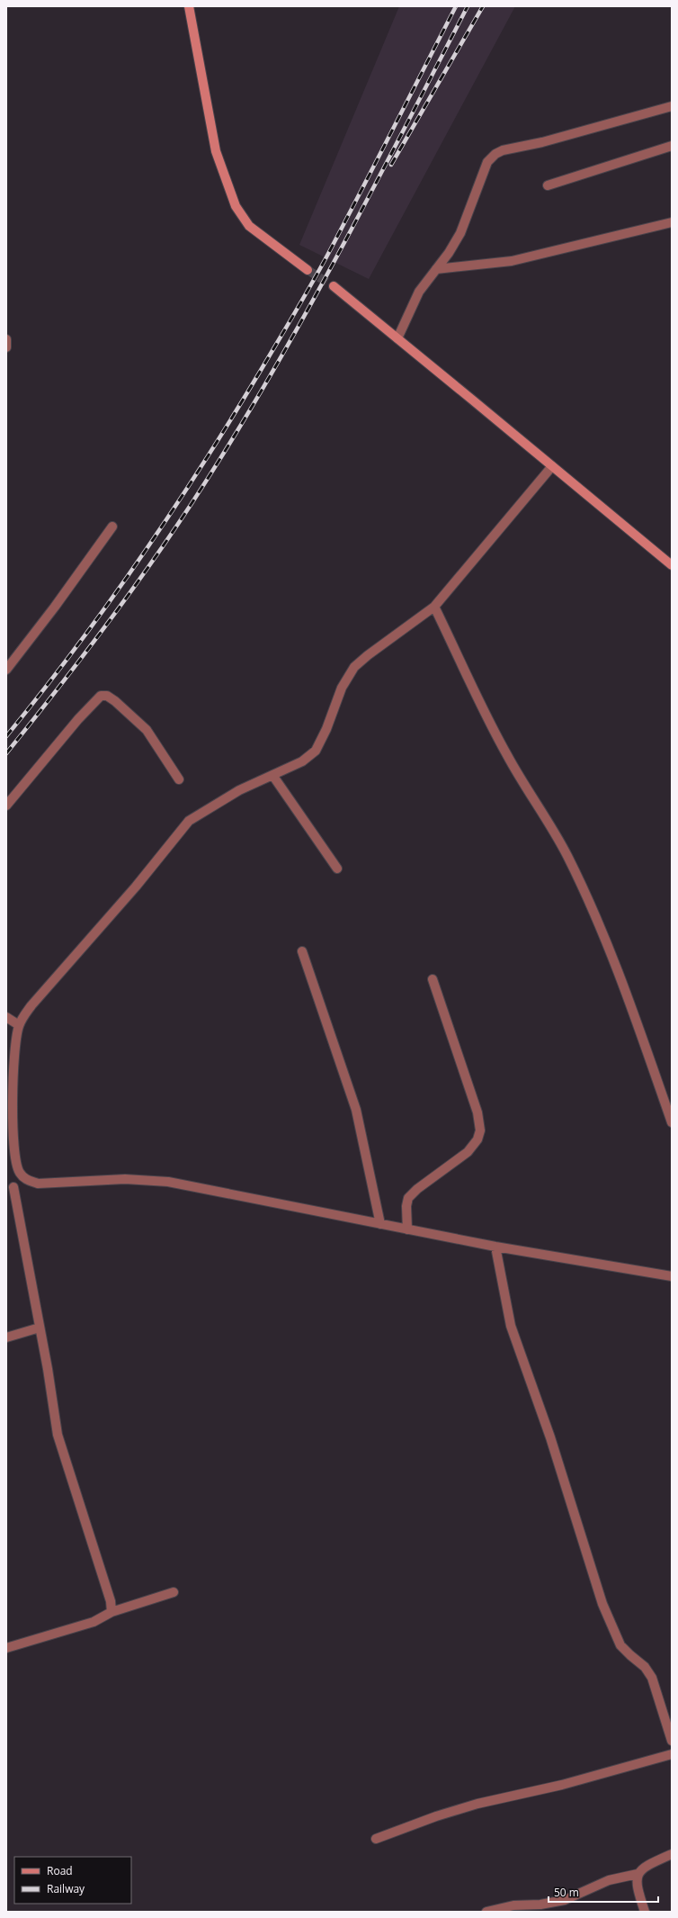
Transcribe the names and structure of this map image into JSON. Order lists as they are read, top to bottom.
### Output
{
  "legend": ["Road", "Railway"],
  "scale_bar": "50 m"
}
